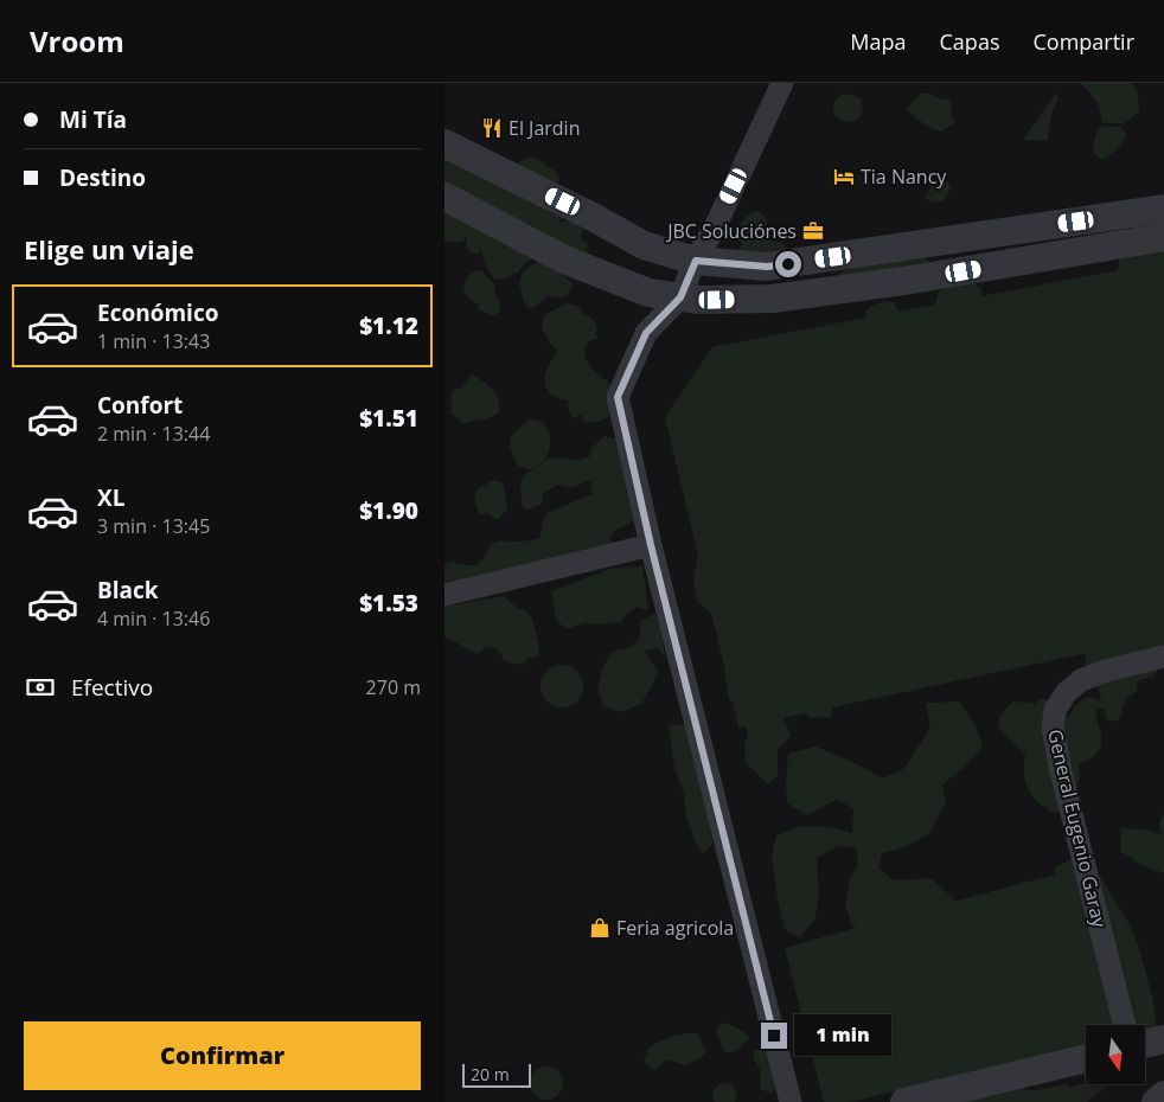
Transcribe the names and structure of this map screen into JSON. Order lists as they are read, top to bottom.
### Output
{
  "streets": {
    "street": ["General Eugenio Garay"]
  },
  "places": {
    "restaurant": ["El Jardin"],
    "hotel": ["Tia Nancy"],
    "office": ["JBC Soluciónes"],
    "shop": ["Feria agricola"]
  },
  "scale_bar": "20 m",
  "north": "bottom",
  "page": {
    "header": "Vroom",
    "nav": ["Mapa", "Capas", "Compartir"],
    "banner": ["Mi Tía", "Destino"],
    "heading": "Elige un viaje",
    "list": [
      {
        "name": "Económico",
        "note": "1 min · 13:43",
        "value": "$1.12"
      },
      {
        "name": "Confort",
        "note": "2 min · 13:44",
        "value": "$1.51"
      },
      {
        "name": "XL",
        "note": "3 min · 13:45",
        "value": "$1.90"
      },
      {
        "name": "Black",
        "note": "4 min · 13:46",
        "value": "$1.53"
      }
    ],
    "pay": ["Efectivo", "270 m"],
    "buttons": "Confirmar",
    "bubble": "1 min",
    "scale": "20 m"
  }
}
